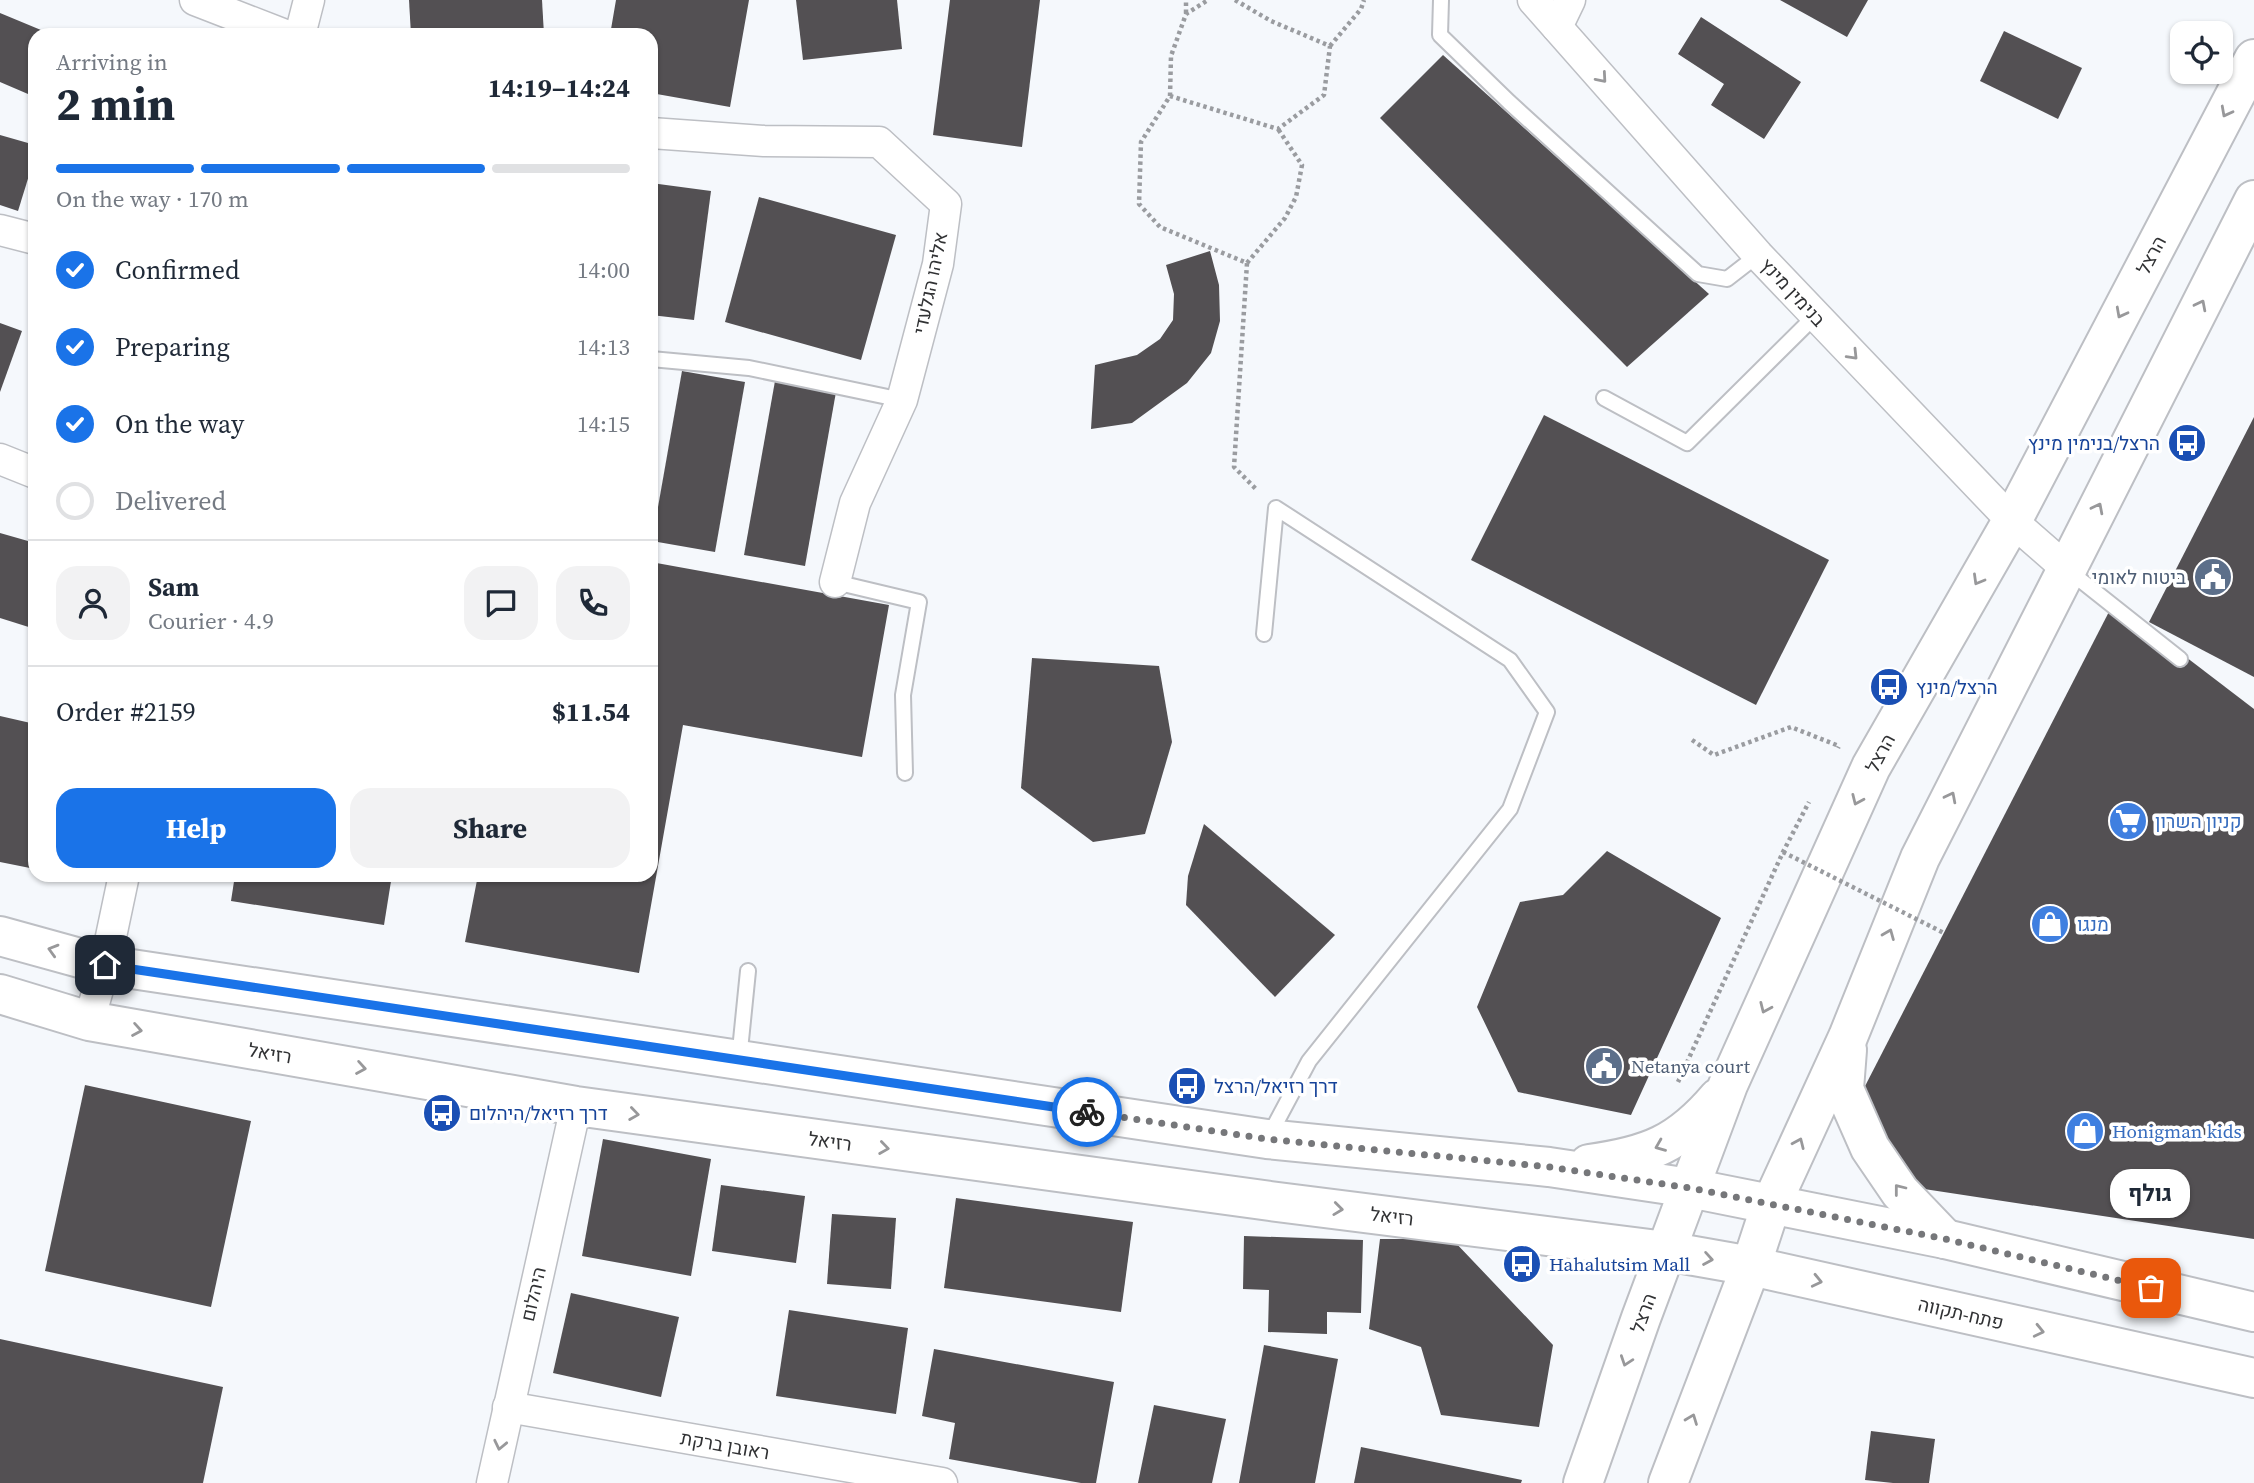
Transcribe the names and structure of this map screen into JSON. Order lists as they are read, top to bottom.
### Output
{
  "streets": {
    "main road": ["הרצל", "רזיאל", "פתח-תקווה"],
    "street": [
      "אליהו הגלעדי",
      "בנימין מינץ",
      "היהלום",
      "ראובן ברקת"
    ]
  },
  "crossings": [
    ["הרצל", "בנימין מינץ"],
    ["הרצל", "רזיאל"],
    ["הרצל", "פתח-תקווה"],
    ["רזיאל", "היהלום"],
    ["רזיאל", "פתח-תקווה"],
    ["היהלום", "ראובן ברקת"]
  ],
  "one_way": ["בנימין מינץ"],
  "places": {
    "bus stop": [
      "הרצל/בנימין מינץ",
      "הרצל/מינץ",
      "דרך רזיאל/הרצל",
      "דרך רזיאל/היהלום",
      "Hahalutsim Mall"
    ],
    "public building": ["ביטוח לאומי", "Netanya court"],
    "supermarket": ["קניון השרון"],
    "shop": ["מנגו", "Honigman kids"],
    "other": ["גולף"]
  },
  "page": {
    "heading": ["2 min", "Arriving in", "14:19–14:24"],
    "panel": [
      "Sam",
      "Courier · 4.9",
      "Order #2159",
      "$11.54"
    ],
    "bar": "On the way · 170 m",
    "list": [
      ["Confirmed", "14:00"],
      ["Preparing", "14:13"],
      ["On the way", "14:15"],
      "Delivered"
    ],
    "buttons": ["Help", "Share"],
    "bubble": "גולף"
  }
}
